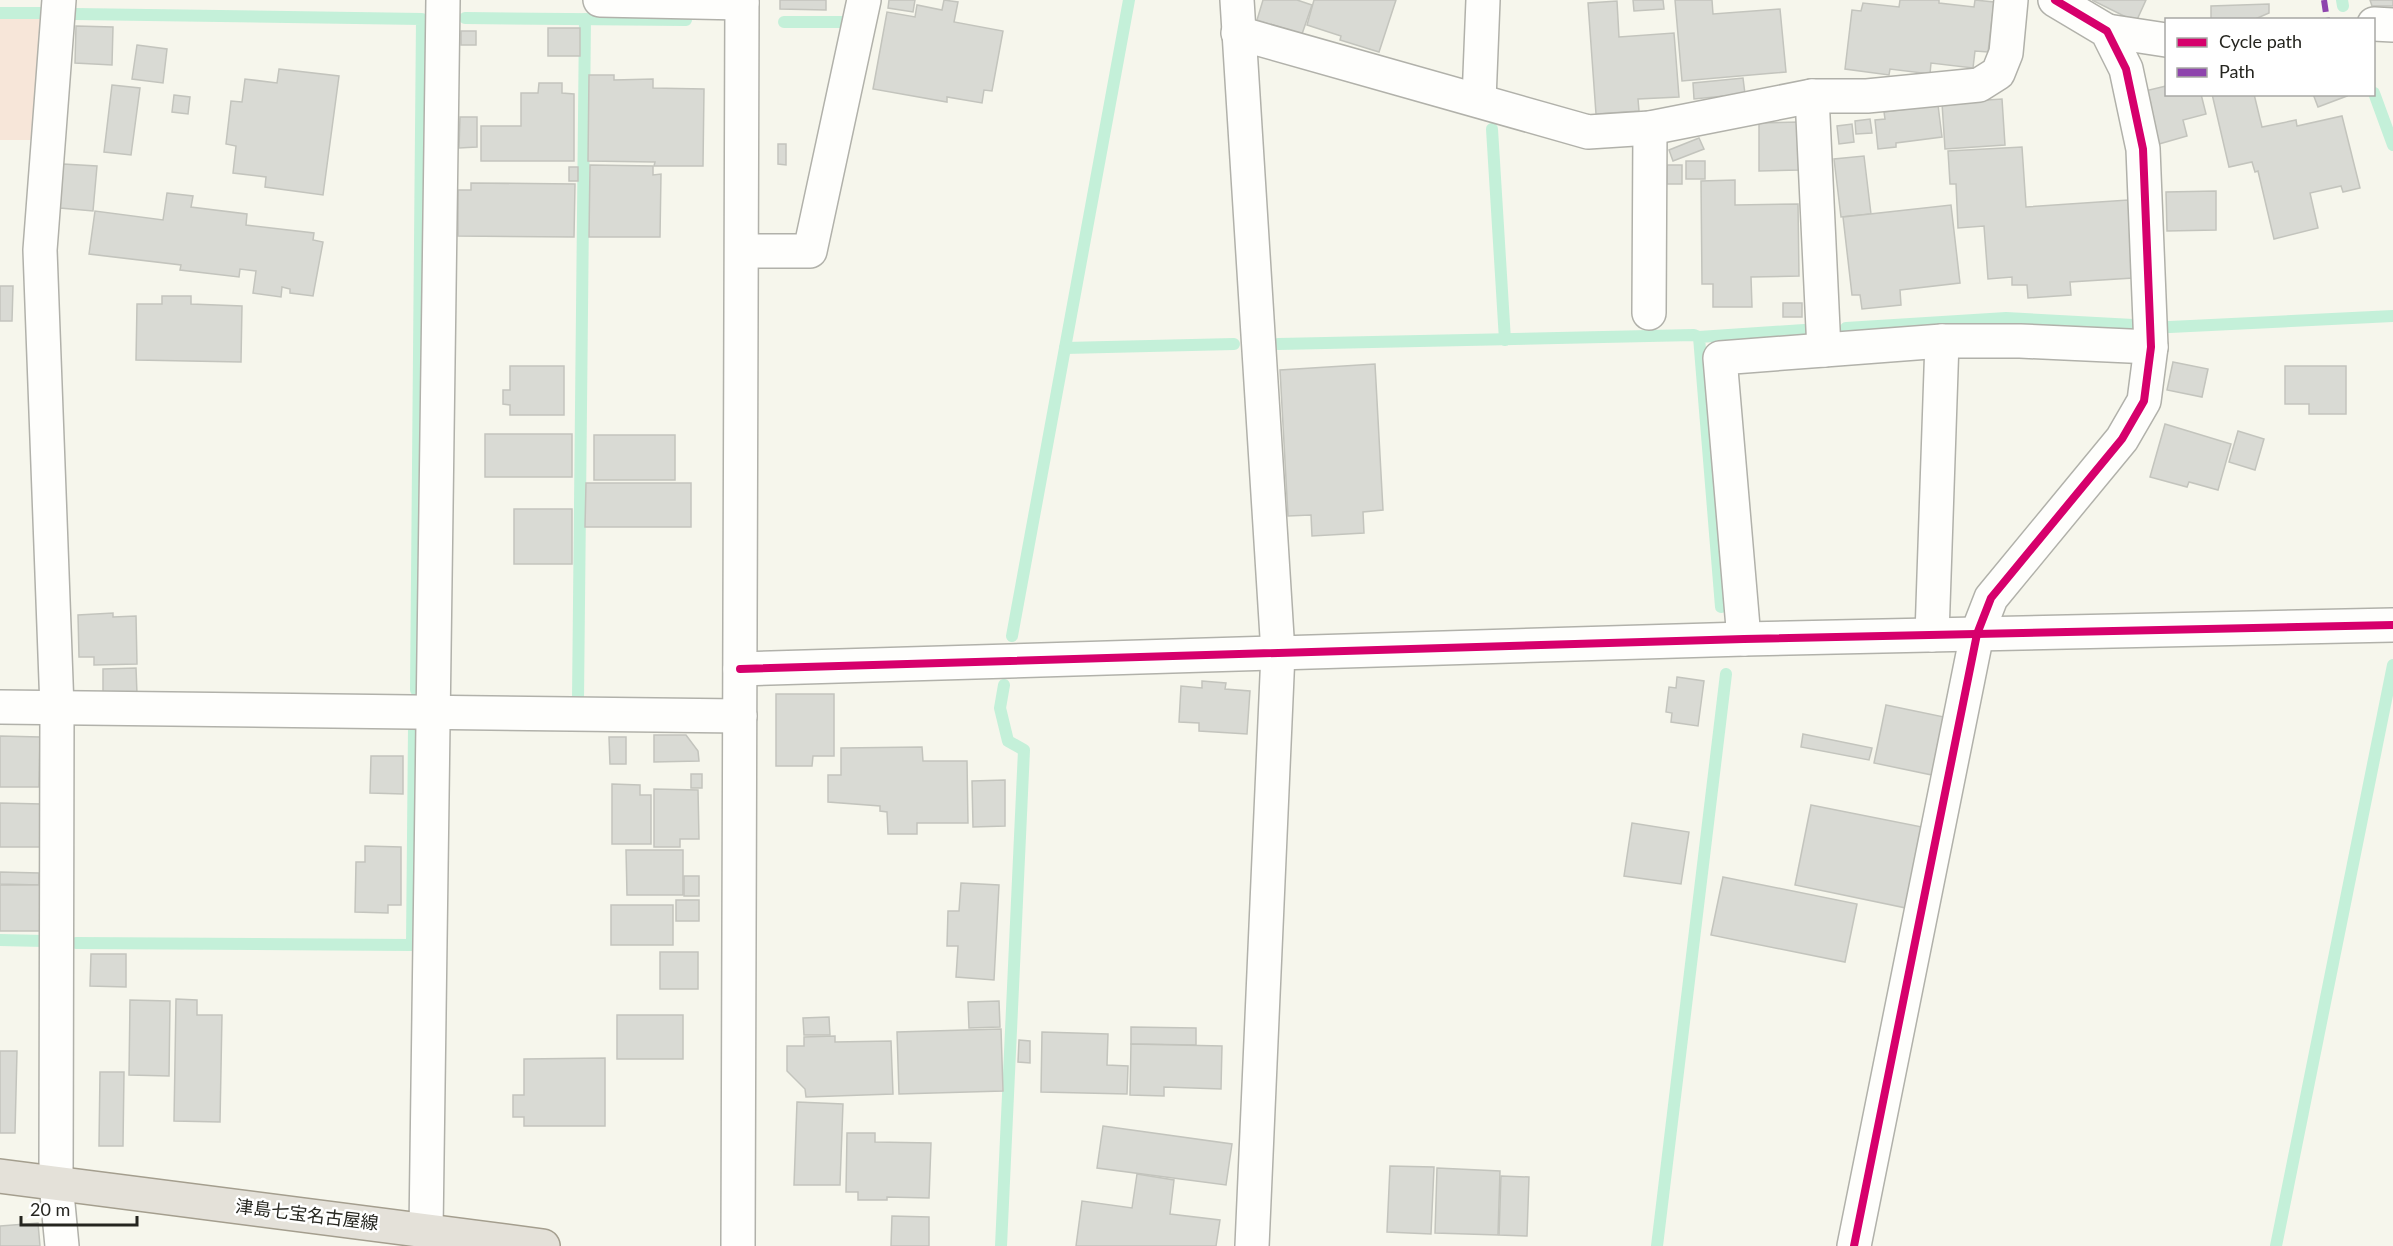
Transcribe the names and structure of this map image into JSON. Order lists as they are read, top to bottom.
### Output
{
  "streets": {
    "main road": ["津島七宝名古屋線"]
  },
  "legend": ["Cycle path", "Path"],
  "scale_bar": "20 m"
}
